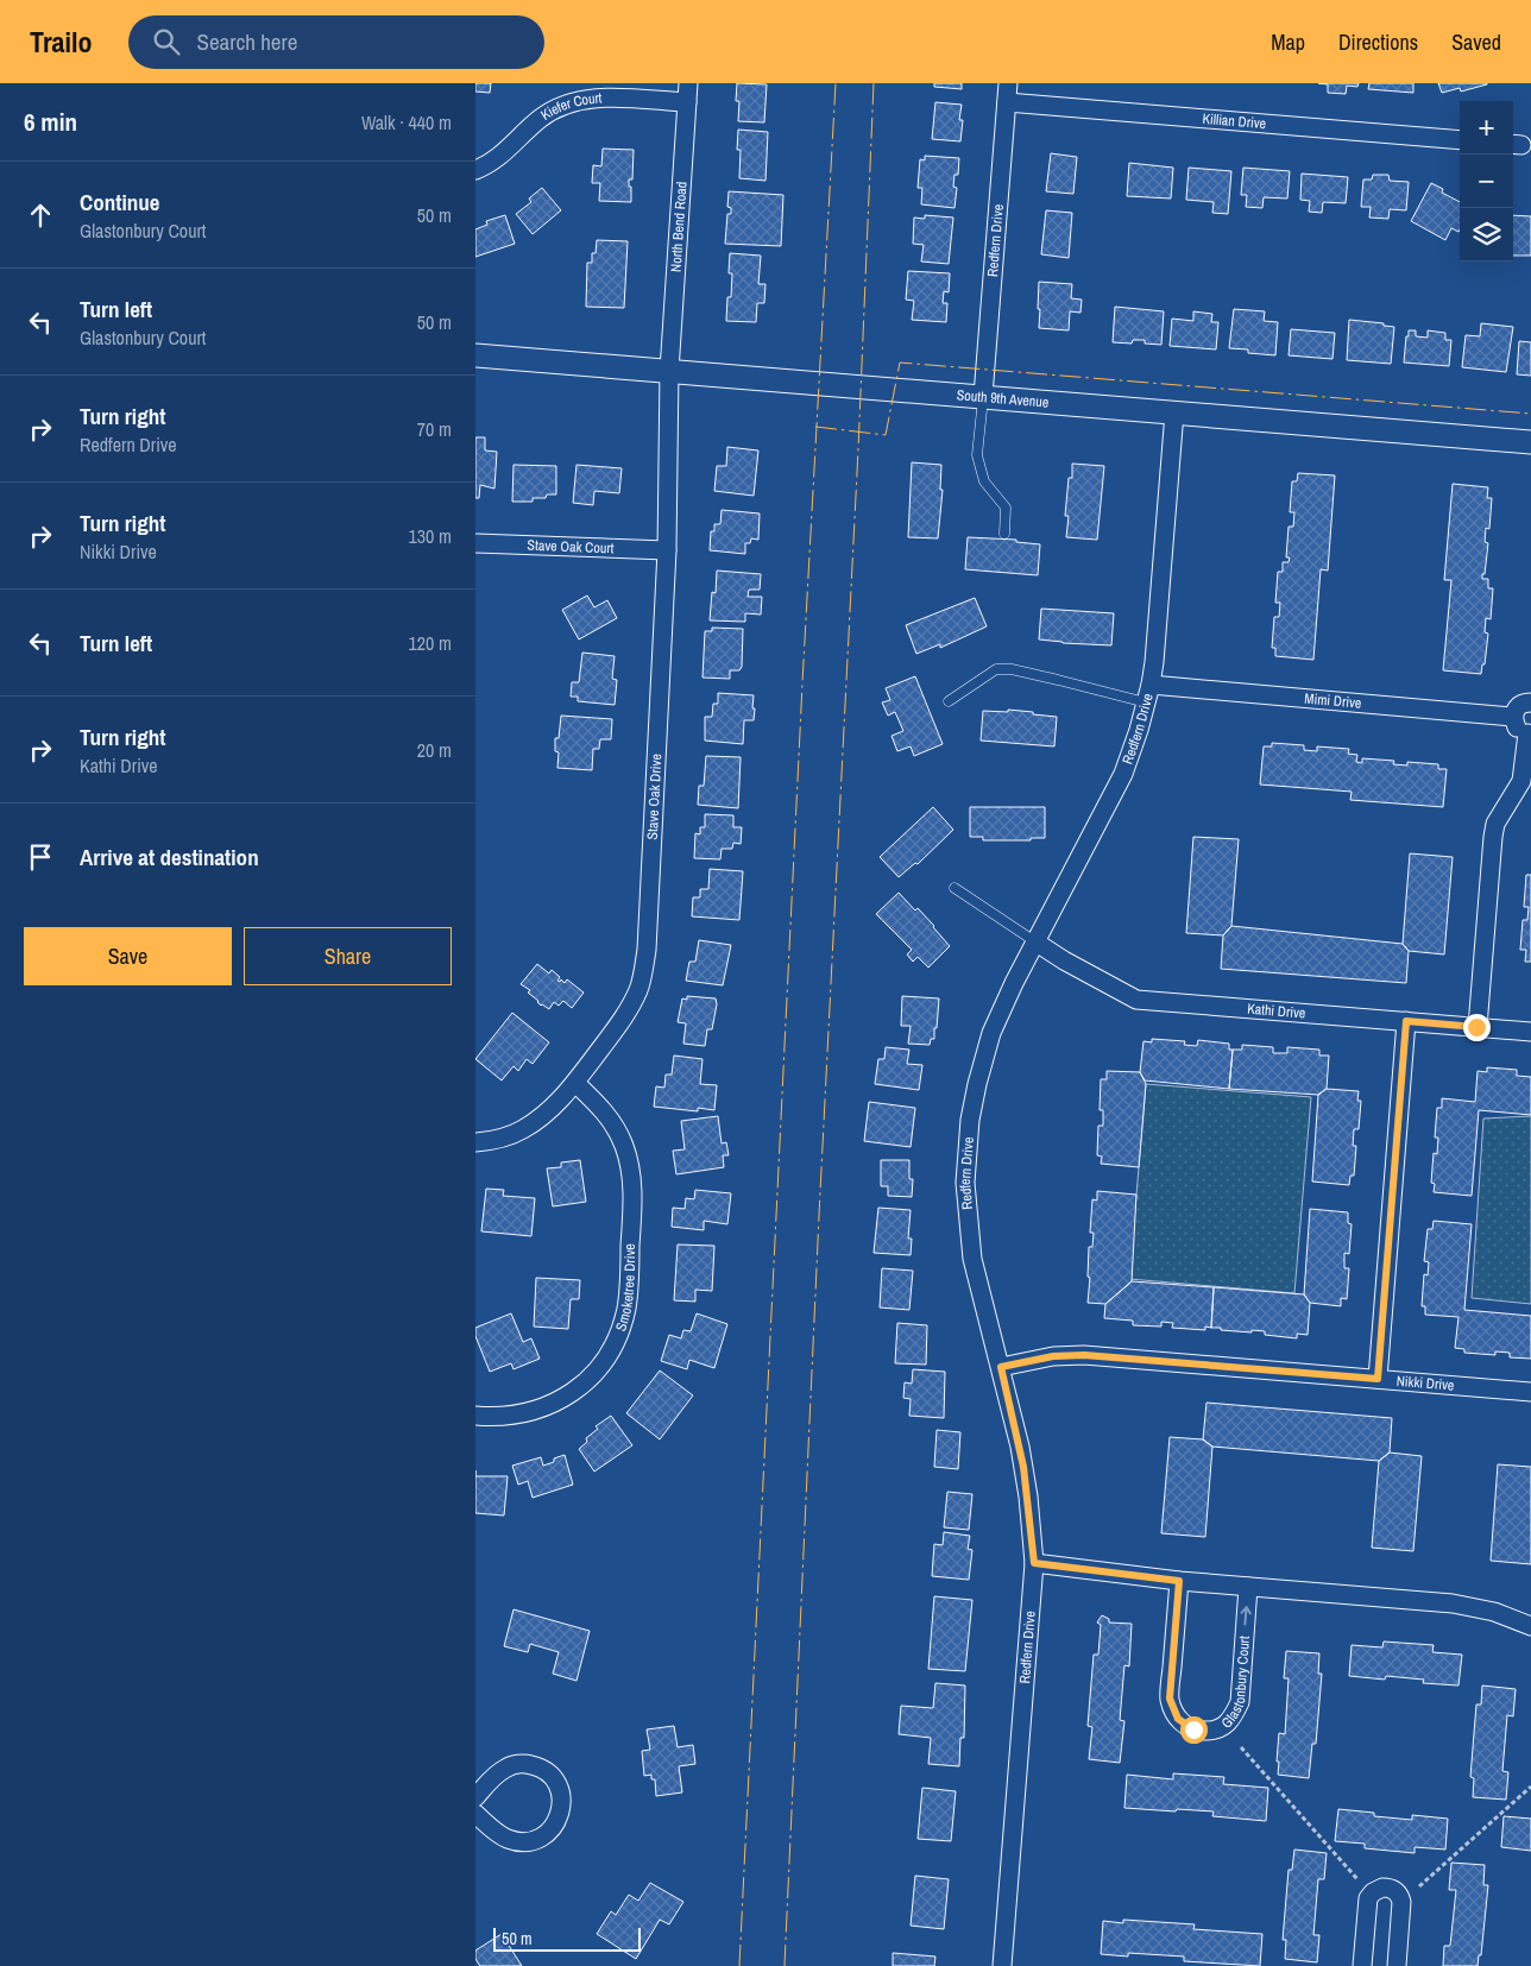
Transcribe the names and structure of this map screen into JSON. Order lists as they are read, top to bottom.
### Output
{
  "streets": {
    "street": [
      "Kiefer Court",
      "Killian Drive",
      "North Bend Road",
      "Redfern Drive",
      "South 9th Avenue",
      "Stave Oak Court",
      "Mimi Drive",
      "Stave Oak Drive",
      "Kathi Drive",
      "Smoketree Drive",
      "Nikki Drive",
      "Glastonbury Court"
    ]
  },
  "crossings": [
    ["Kiefer Court", "North Bend Road"],
    ["Killian Drive", "Redfern Drive"],
    ["North Bend Road", "South 9th Avenue"],
    ["North Bend Road", "Stave Oak Drive"],
    ["Redfern Drive", "South 9th Avenue"],
    ["Redfern Drive", "Mimi Drive"],
    ["Redfern Drive", "Kathi Drive"],
    ["Redfern Drive", "Nikki Drive"],
    ["South 9th Avenue", "Stave Oak Drive"],
    ["Stave Oak Court", "Stave Oak Drive"],
    ["Stave Oak Drive", "Smoketree Drive"]
  ],
  "scale_bar": "50 m",
  "page": {
    "header": "Trailo",
    "search": "Search here",
    "nav": ["Map", "Directions", "Saved"],
    "heading": ["6 min", "Walk · 440 m"],
    "map_buttons": ["+", "−"],
    "list": [
      ["Continue", "Glastonbury Court", "50 m"],
      ["Turn left", "Glastonbury Court", "50 m"],
      ["Turn right", "Redfern Drive", "70 m"],
      ["Turn right", "Nikki Drive", "130 m"],
      ["Turn left", "120 m"],
      ["Turn right", "Kathi Drive", "20 m"],
      "Arrive at destination"
    ],
    "buttons": ["Save", "Share"],
    "scale": "50 m"
  }
}
